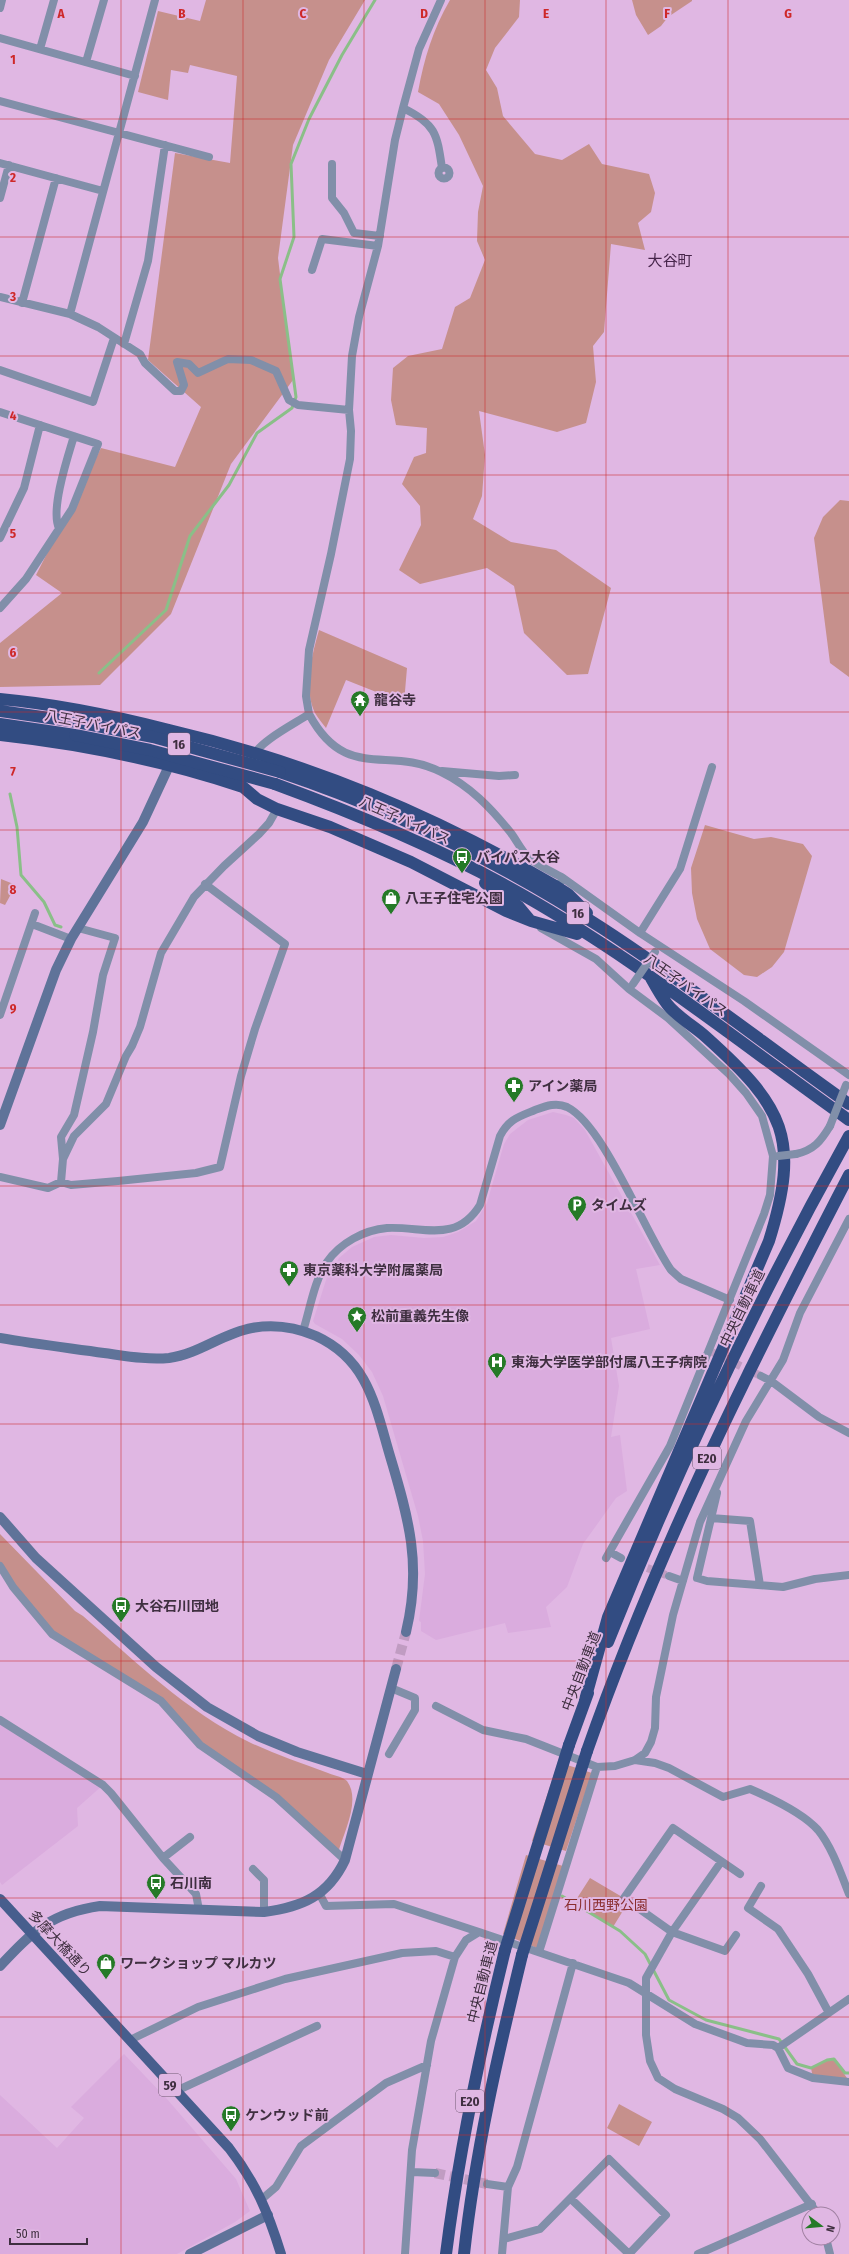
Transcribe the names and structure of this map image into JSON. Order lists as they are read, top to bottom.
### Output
{
  "streets": {
    "highway": [
      "八王子バイパス",
      "16",
      "中央自動車道",
      "E20"
    ],
    "main road": ["多摩大橋通り", "59"]
  },
  "crossings": [
    ["八王子バイパス", "16"]
  ],
  "districts": ["大谷町"],
  "parks": ["石川西野公園"],
  "places": {
    "temple": ["龍谷寺"],
    "bus stop": [
      "バイパス大谷",
      "大谷石川団地",
      "石川南",
      "ケンウッド前"
    ],
    "shop": ["八王子住宅公園", "ワークショップ マルカツ"],
    "pharmacy": ["アイン薬局", "東京薬科大学附属薬局"],
    "parking": ["タイムズ"],
    "place": ["松前重義先生像"],
    "hospital": ["東海大学医学部付属八王子病院"]
  },
  "scale_bar": "50 m",
  "north": "right",
  "grid": {
    "columns": [
      "A",
      "B",
      "C",
      "D",
      "E",
      "F",
      "G"
    ],
    "rows": [
      "1",
      "2",
      "3",
      "4",
      "5",
      "6",
      "7",
      "8",
      "9"
    ]
  }
}
